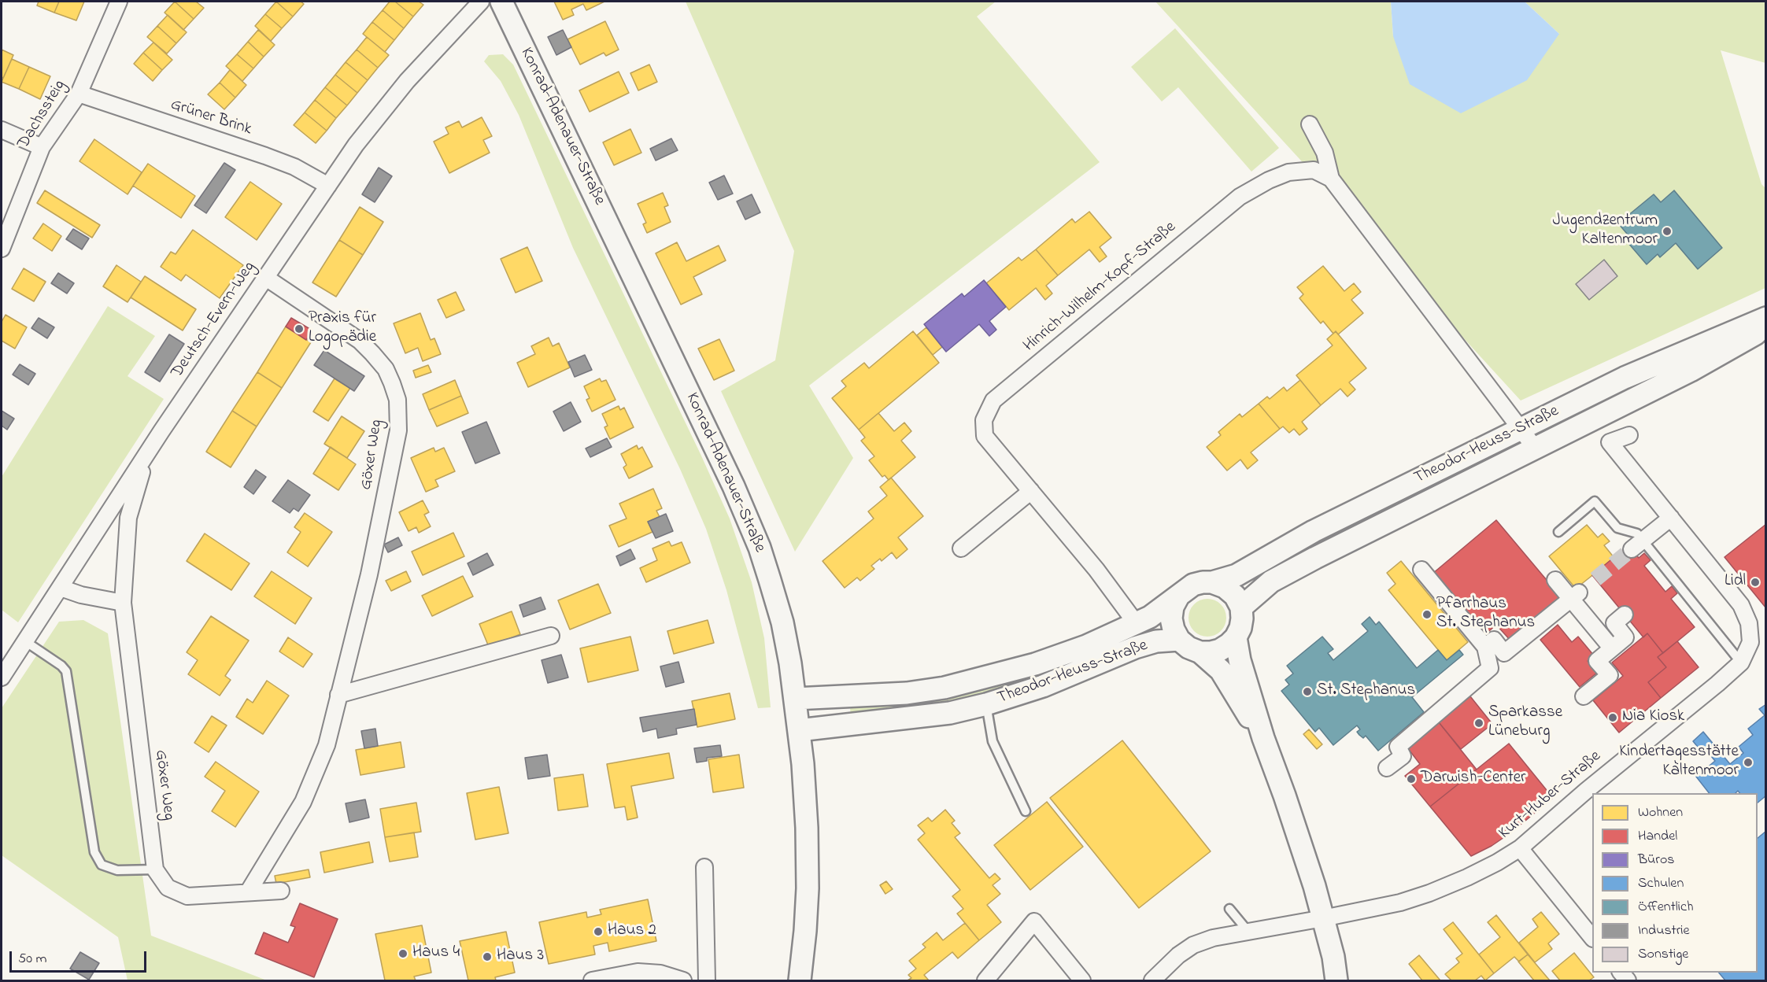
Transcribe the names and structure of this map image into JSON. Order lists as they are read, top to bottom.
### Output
{
  "streets": {
    "main road": ["Konrad-Adenauer-Straße", "Theodor-Heuss-Straße"],
    "street": [
      "Dachssteig",
      "Grüner Brink",
      "Hinrich-Wilhelm-Kopf-Straße",
      "Deutsch-Evern-Weg",
      "Göxer Weg",
      "Kurt-Huber-Straße"
    ]
  },
  "crossings": [
    ["Dachssteig", "Grüner Brink"],
    ["Grüner Brink", "Deutsch-Evern-Weg"],
    ["Konrad-Adenauer-Straße", "Theodor-Heuss-Straße"],
    ["Hinrich-Wilhelm-Kopf-Straße", "Theodor-Heuss-Straße"],
    ["Deutsch-Evern-Weg", "Göxer Weg"]
  ],
  "places": [
    "Jugendzentrum Kaltenmoor",
    "Praxis für Logopädie",
    "Lidl",
    "Pfarrhaus St. Stephanus",
    "St. Stephanus",
    "Nia Kiosk",
    "Sparkasse Lüneburg",
    "Kindertagesstätte Kaltenmoor",
    "Darwish-Center",
    "Haus 2",
    "Haus 4",
    "Haus 3"
  ],
  "legend": [
    "Wohnen",
    "Handel",
    "Büros",
    "Schulen",
    "Öffentlich",
    "Industrie",
    "Sonstige"
  ],
  "scale_bar": "50 m"
}
